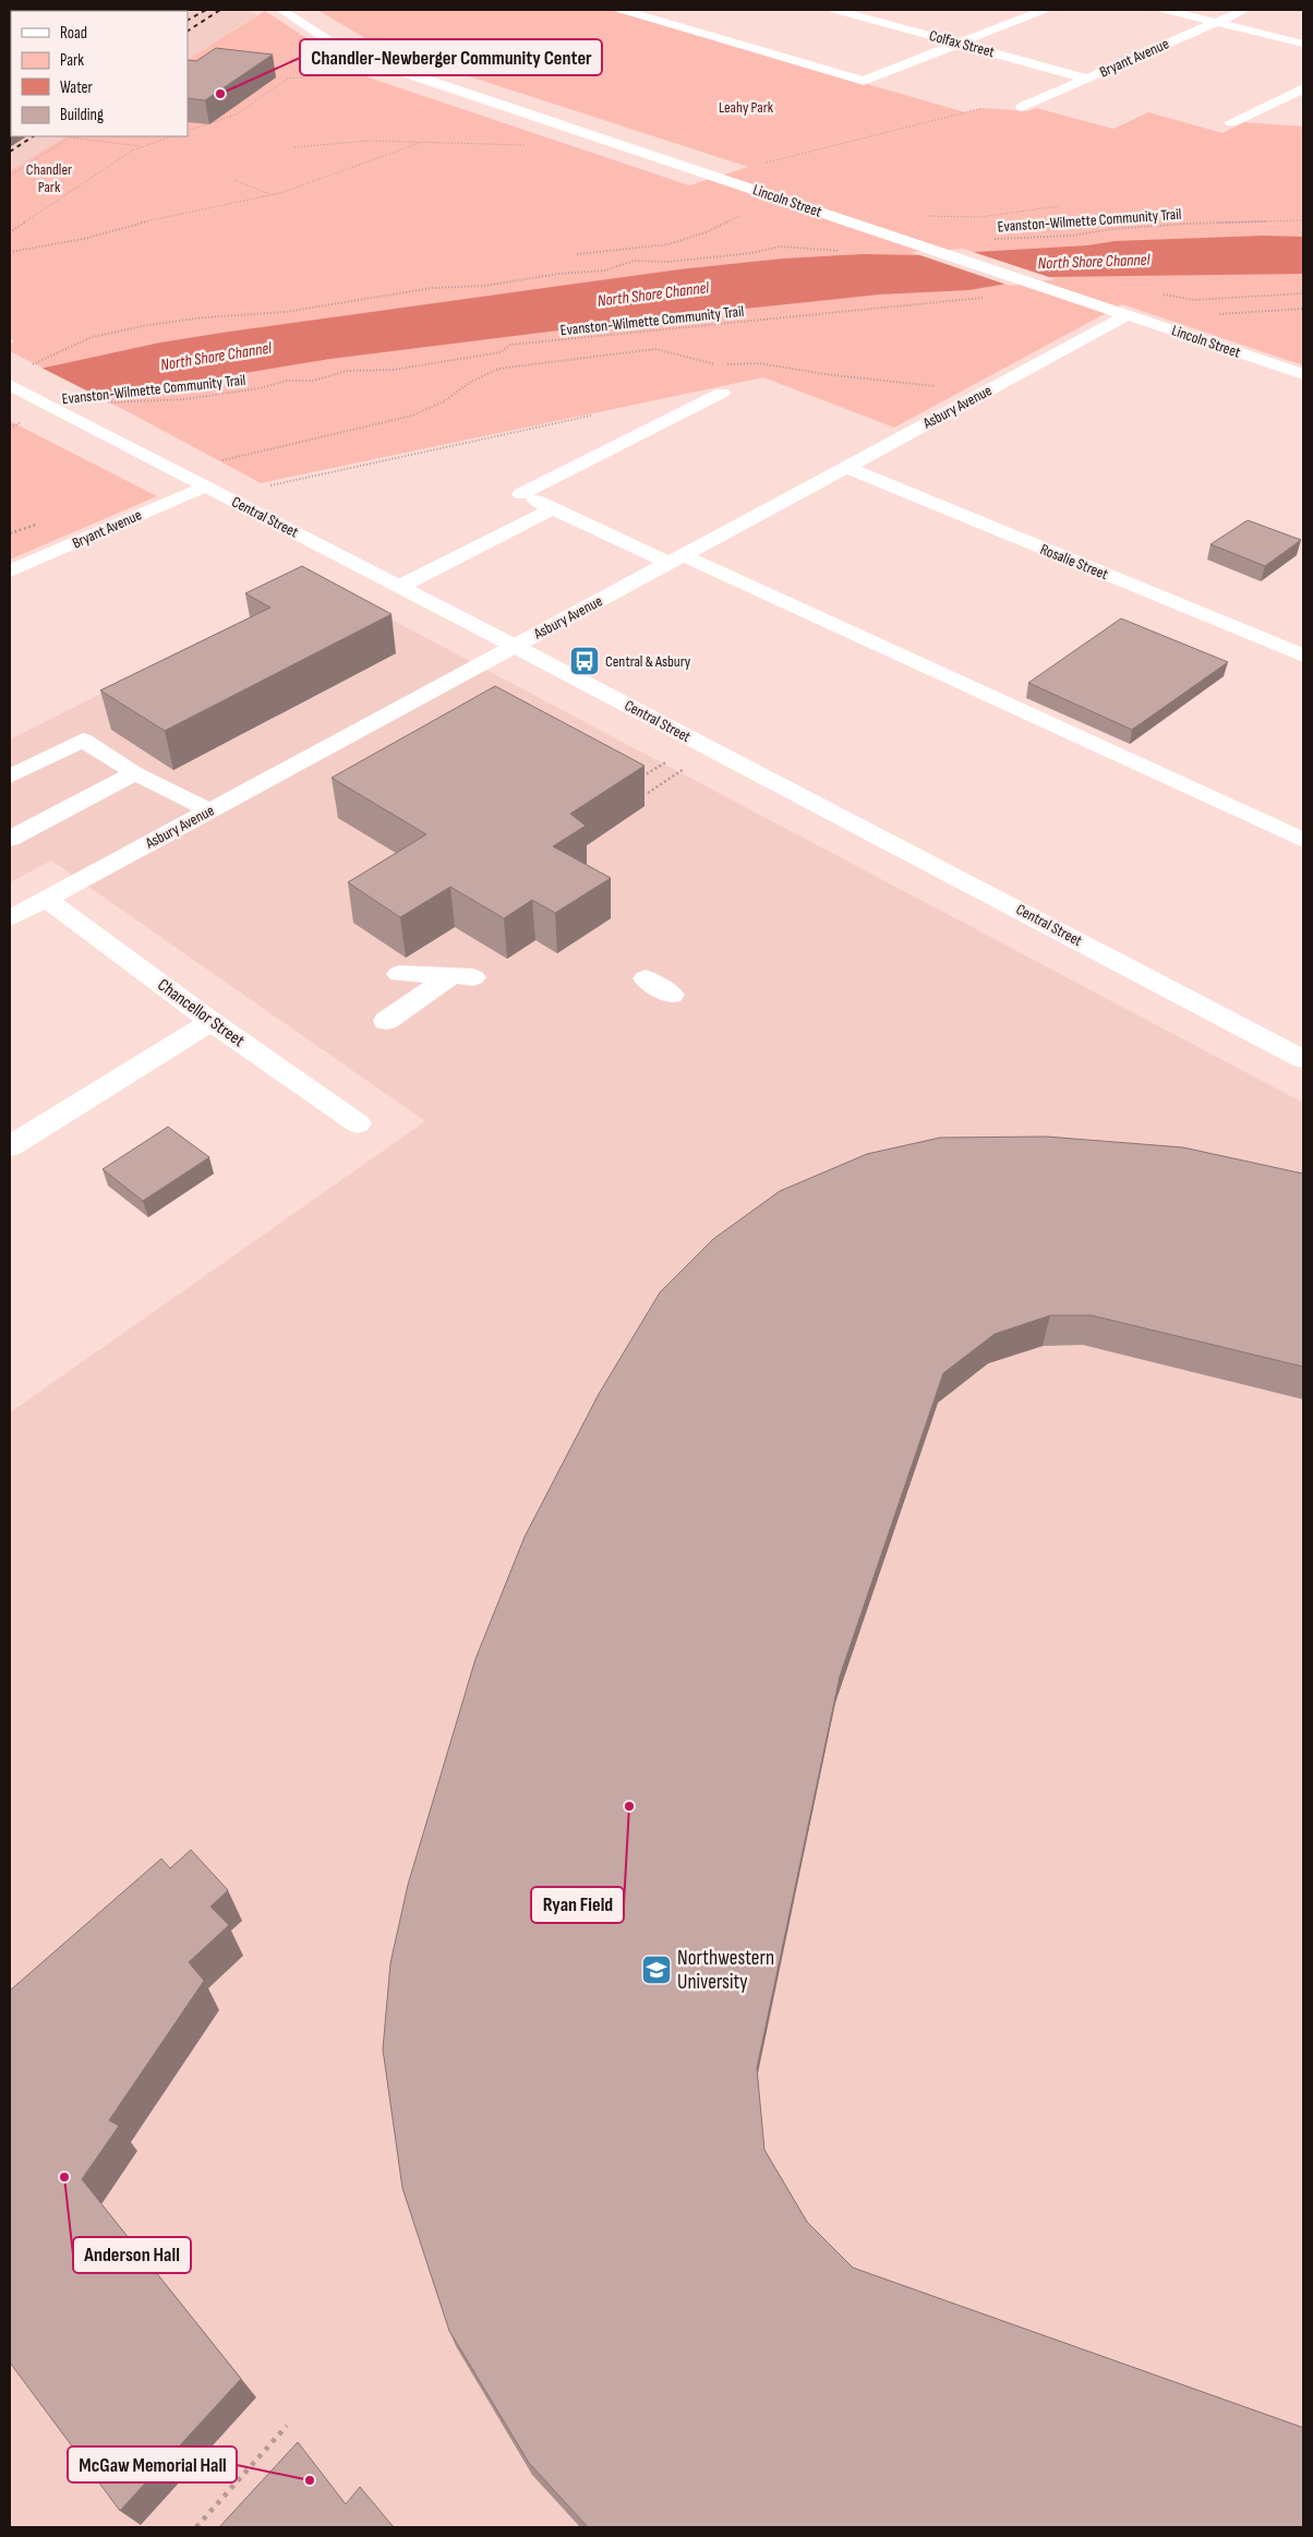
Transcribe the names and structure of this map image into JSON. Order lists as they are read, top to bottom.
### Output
{
  "streets": {
    "street": [
      "Colfax Street",
      "Bryant Avenue",
      "Lincoln Street",
      "Asbury Avenue",
      "Central Street",
      "Rosalie Street",
      "Chancellor Street"
    ],
    "path": ["Evanston-Wilmette Community Trail"]
  },
  "crossings": [
    ["Colfax Street", "Bryant Avenue"],
    ["Bryant Avenue", "Central Street"],
    ["Lincoln Street", "Asbury Avenue"],
    ["Asbury Avenue", "Central Street"],
    ["Asbury Avenue", "Rosalie Street"],
    ["Asbury Avenue", "Chancellor Street"]
  ],
  "water": ["North Shore Channel"],
  "parks": ["Leahy Park", "Chandler Park"],
  "places": {
    "other": [
      "Chandler-Newberger Community Center",
      "Ryan Field",
      "Anderson Hall",
      "McGaw Memorial Hall"
    ],
    "bus stop": ["Central & Asbury"],
    "school or university": ["Northwestern University"]
  },
  "legend": [
    "Road",
    "Park",
    "Water",
    "Building"
  ]
}
